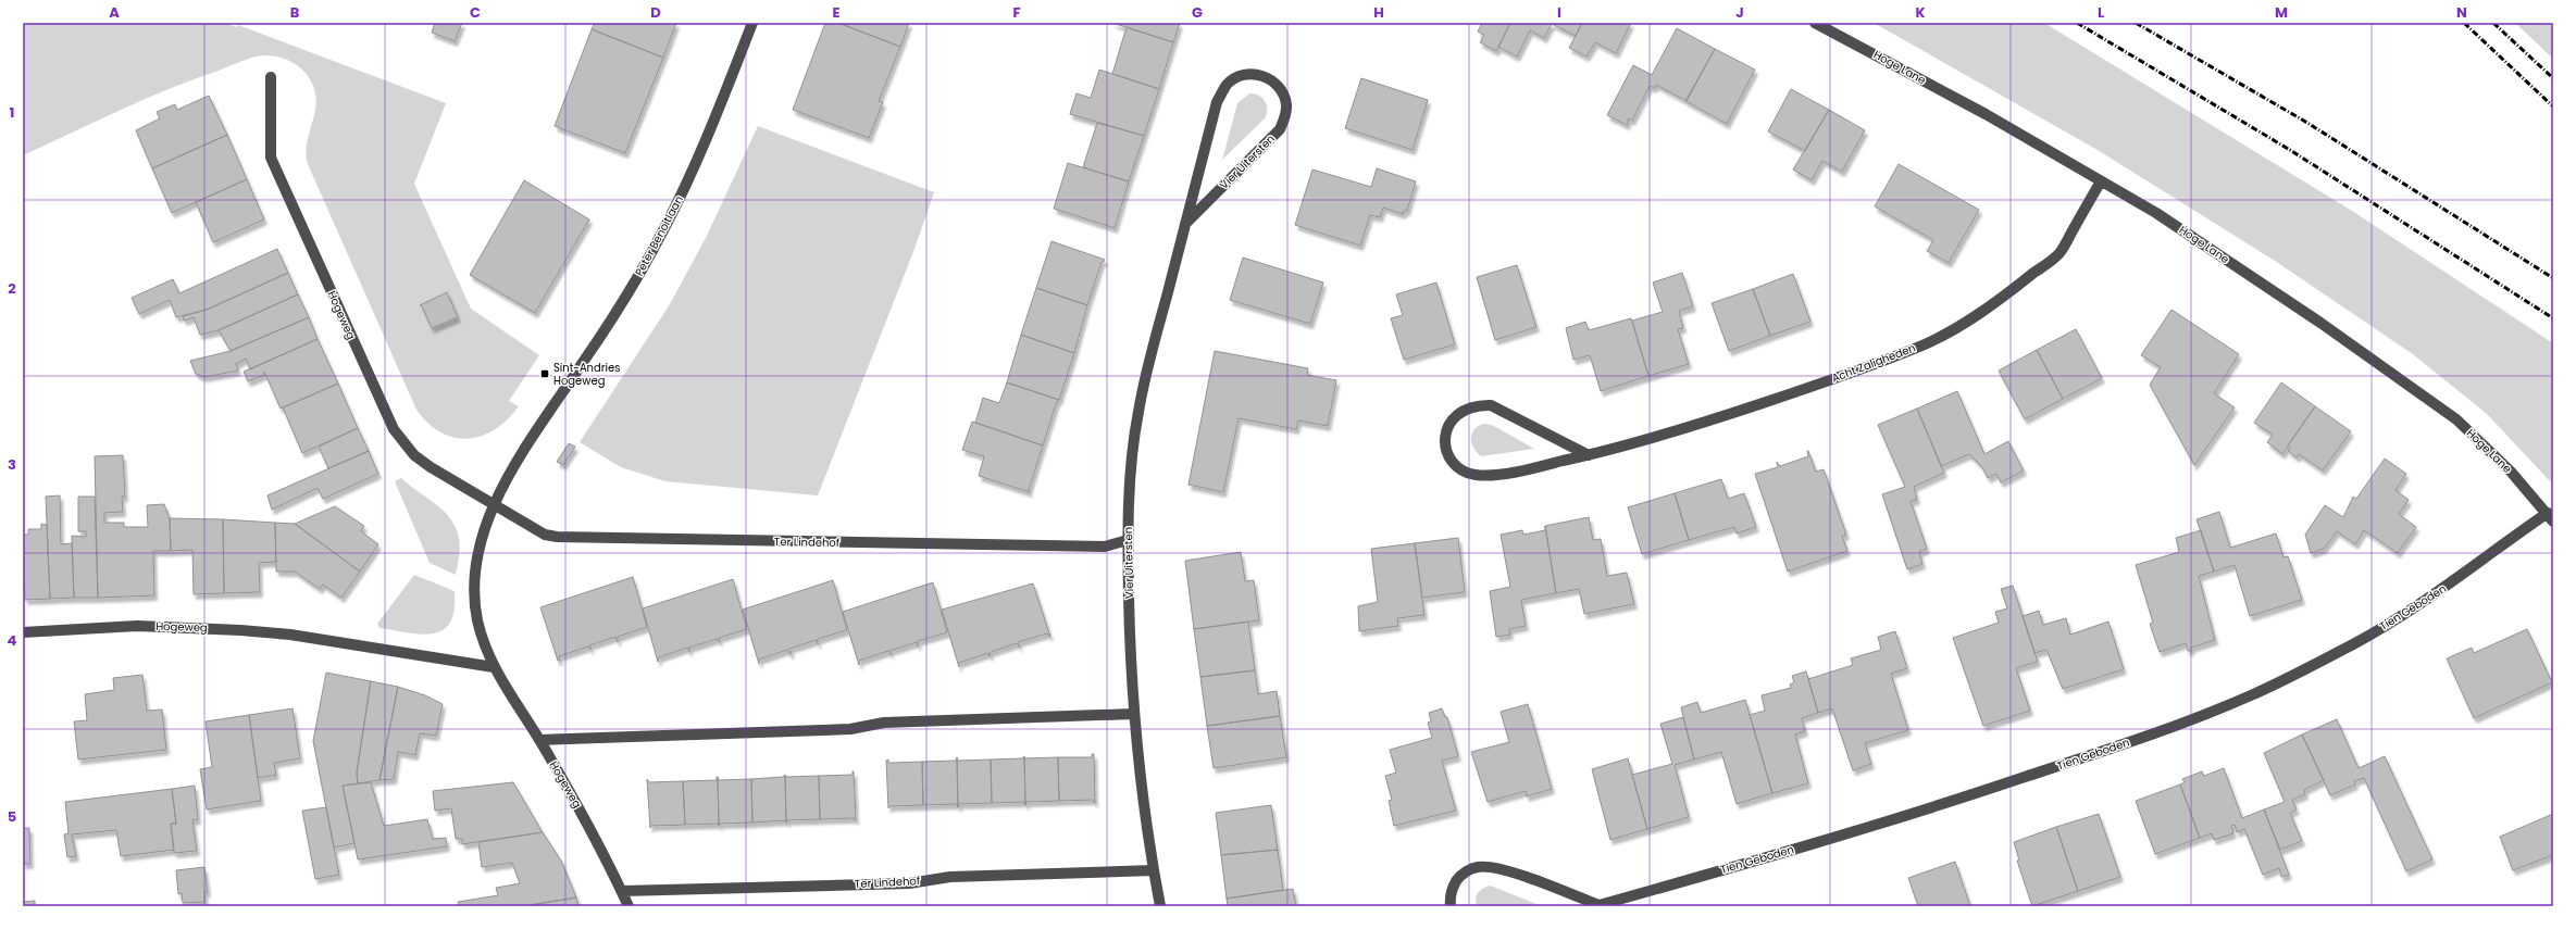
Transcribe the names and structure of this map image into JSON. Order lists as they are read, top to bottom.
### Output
{
  "streets": {
    "street": [
      "Hoge Lane",
      "Vier Uitersten",
      "Peter Benoitlaan",
      "Hogeweg",
      "Acht Zaligheden",
      "Ter Lindehof",
      "Tien Geboden"
    ]
  },
  "crossings": [
    ["Hoge Lane", "Acht Zaligheden"],
    ["Hoge Lane", "Tien Geboden"],
    ["Vier Uitersten", "Ter Lindehof"],
    ["Peter Benoitlaan", "Hogeweg"],
    ["Hogeweg", "Ter Lindehof"]
  ],
  "places": {
    "transit": ["Sint-Andries Hogeweg"]
  },
  "grid": {
    "columns": [
      "A",
      "B",
      "C",
      "D",
      "E",
      "F",
      "G",
      "H",
      "I",
      "J",
      "K",
      "L",
      "M",
      "N"
    ],
    "rows": [
      "1",
      "2",
      "3",
      "4",
      "5"
    ]
  }
}
